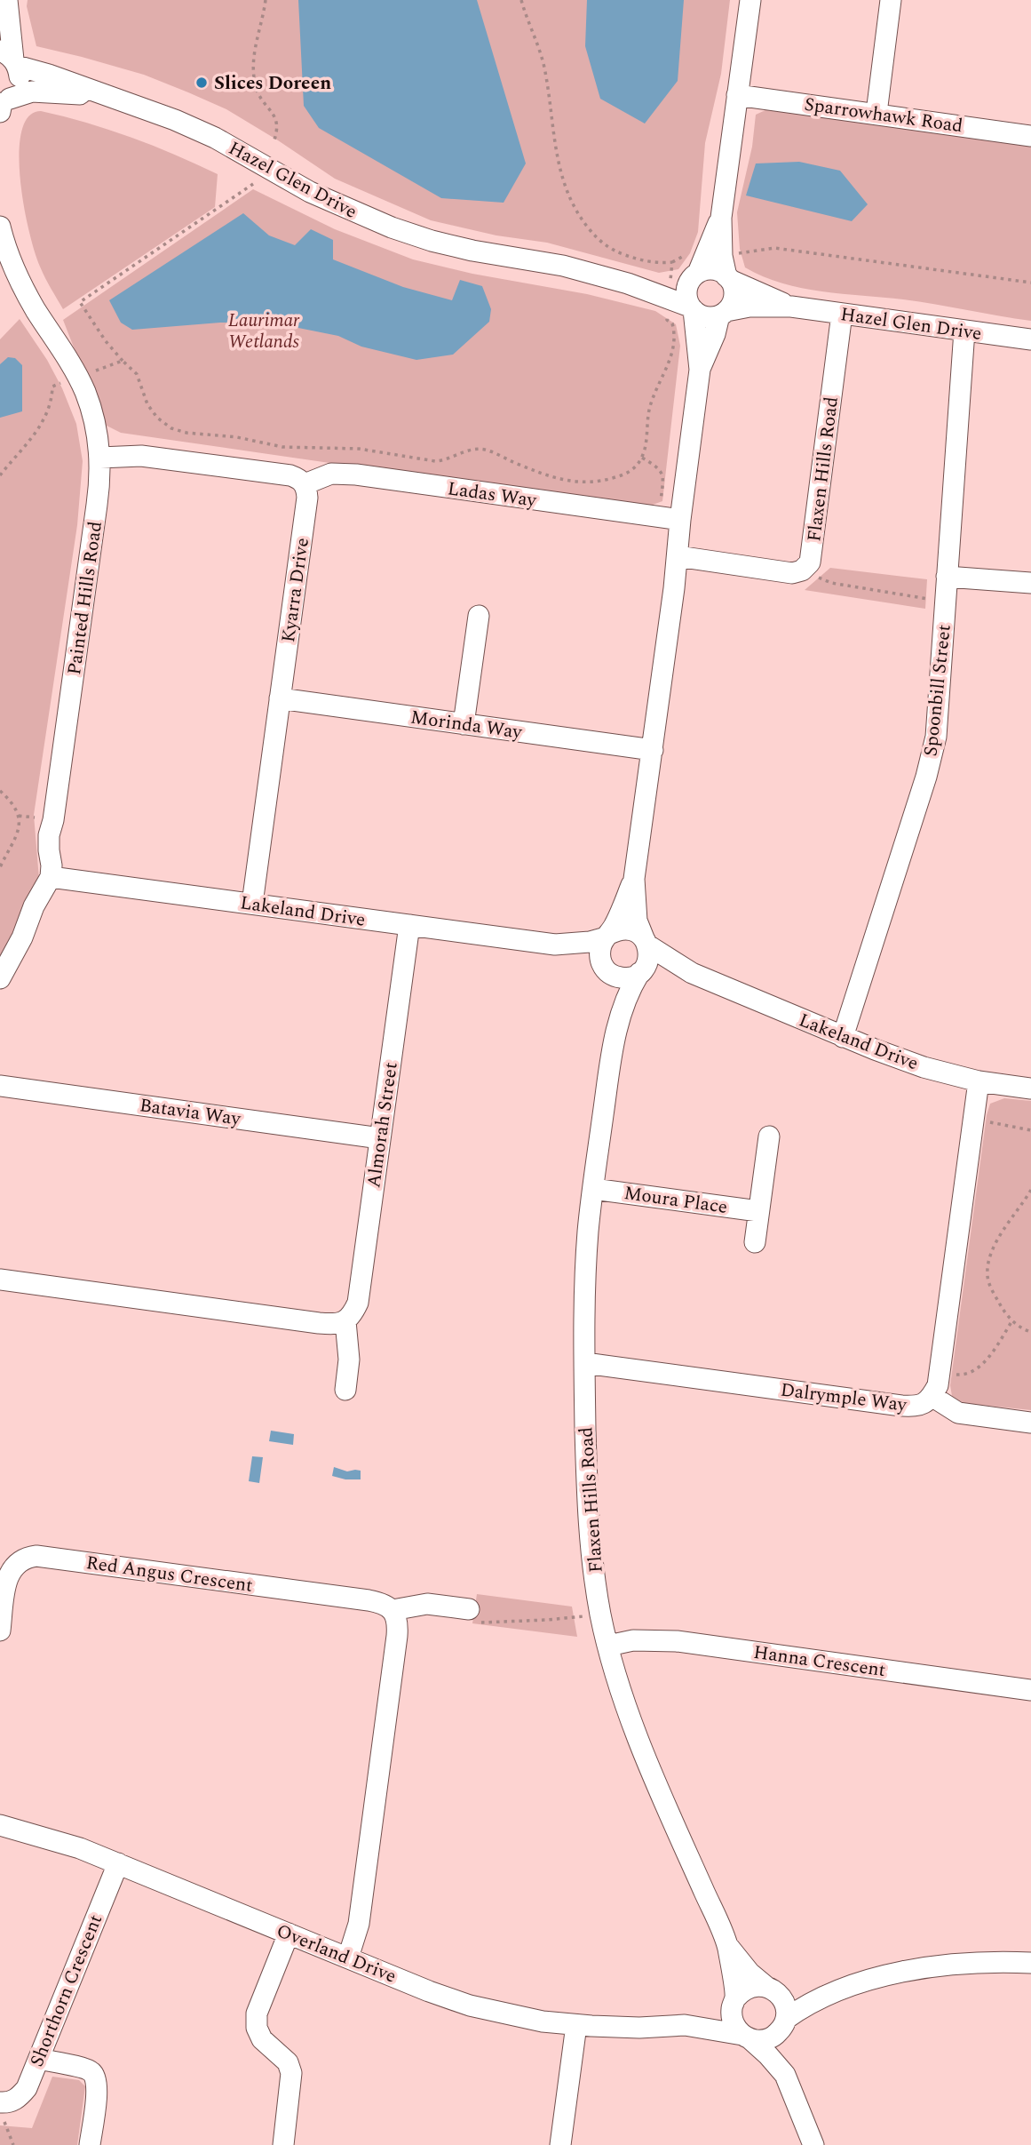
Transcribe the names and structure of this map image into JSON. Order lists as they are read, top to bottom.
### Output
{
  "streets": {
    "street": [
      "Sparrowhawk Road",
      "Hazel Glen Drive",
      "Flaxen Hills Road",
      "Ladas Way",
      "Kyarra Drive",
      "Painted Hills Road",
      "Spoonbill Street",
      "Morinda Way",
      "Lakeland Drive",
      "Batavia Way",
      "Almorah Street",
      "Moura Place",
      "Dalrymple Way",
      "Red Angus Crescent",
      "Hanna Crescent",
      "Overland Drive",
      "Shorthorn Crescent"
    ]
  },
  "crossings": [
    ["Hazel Glen Drive", "Flaxen Hills Road"],
    ["Hazel Glen Drive", "Spoonbill Street"],
    ["Flaxen Hills Road", "Lakeland Drive"],
    ["Flaxen Hills Road", "Moura Place"],
    ["Flaxen Hills Road", "Dalrymple Way"],
    ["Flaxen Hills Road", "Hanna Crescent"],
    ["Flaxen Hills Road", "Overland Drive"],
    ["Ladas Way", "Kyarra Drive"],
    ["Kyarra Drive", "Morinda Way"],
    ["Kyarra Drive", "Lakeland Drive"],
    ["Painted Hills Road", "Lakeland Drive"],
    ["Spoonbill Street", "Lakeland Drive"],
    ["Lakeland Drive", "Almorah Street"],
    ["Lakeland Drive", "Dalrymple Way"],
    ["Batavia Way", "Almorah Street"],
    ["Overland Drive", "Shorthorn Crescent"]
  ],
  "parks": ["Laurimar Wetlands"],
  "places": ["Slices Doreen"]
}
